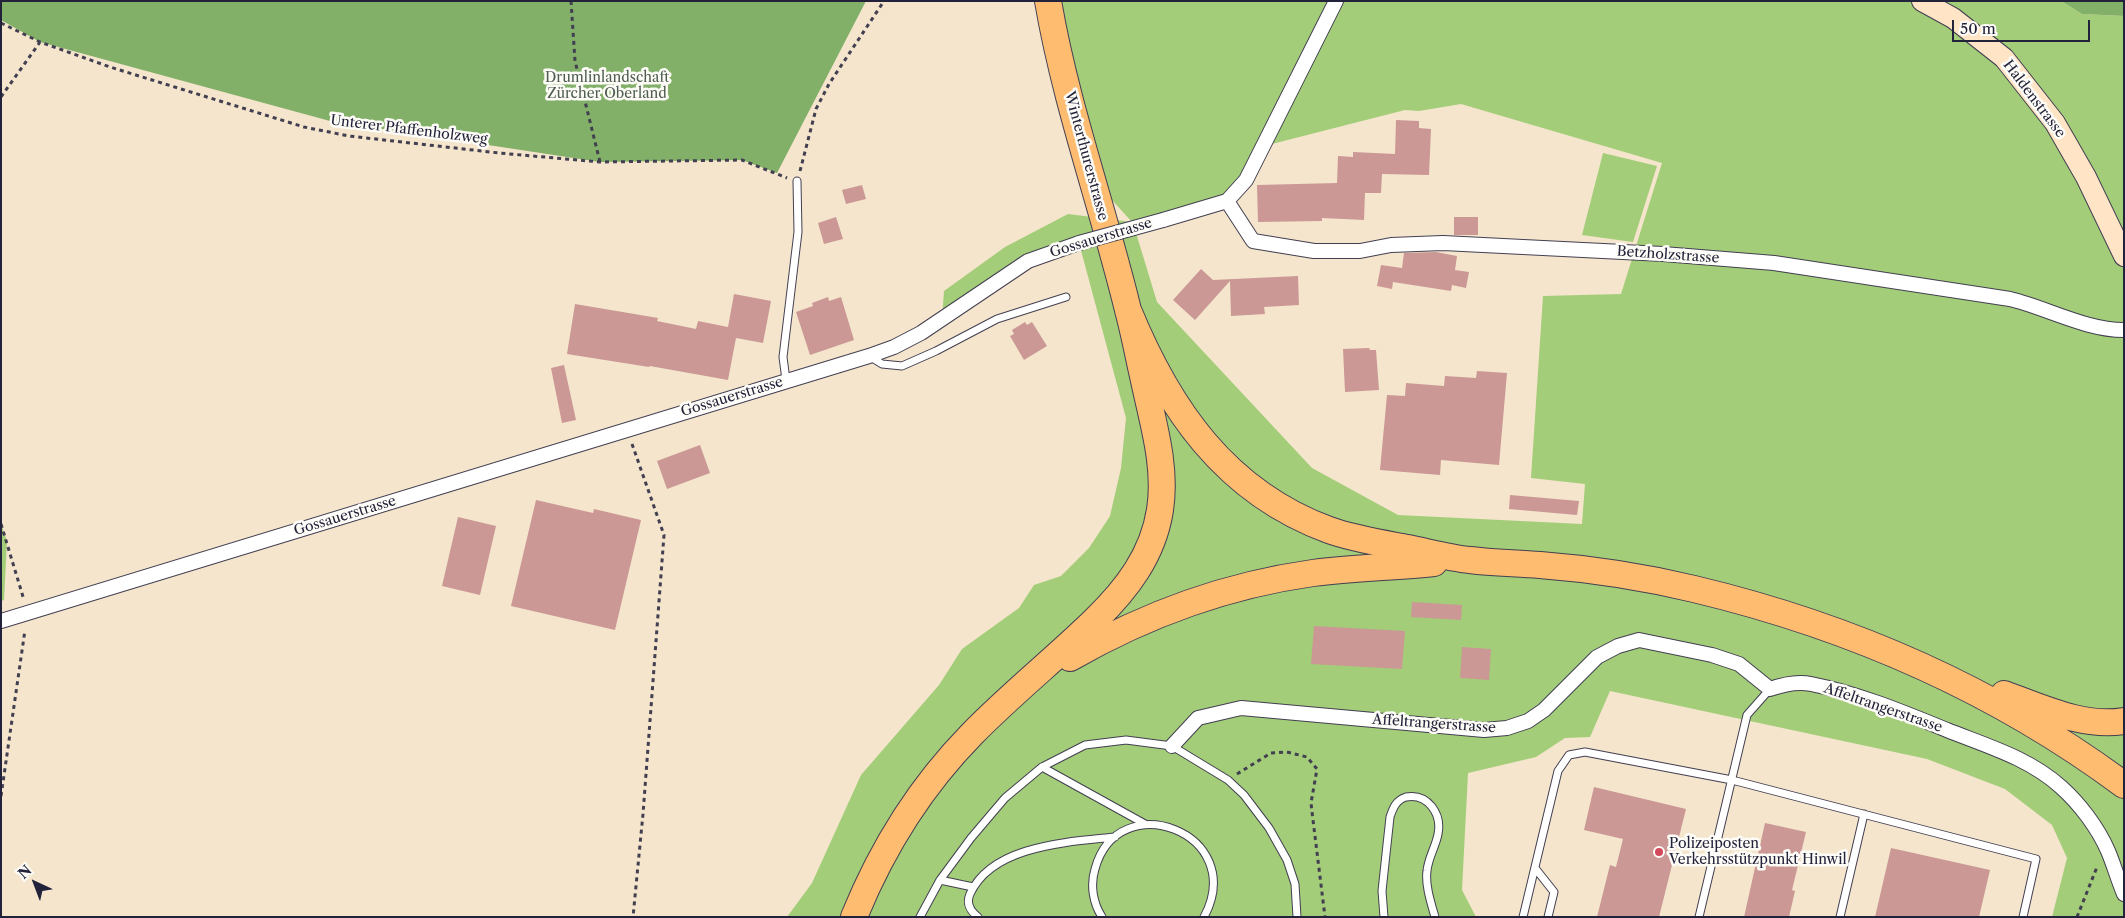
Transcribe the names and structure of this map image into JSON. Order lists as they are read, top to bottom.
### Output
{
  "streets": {
    "highway": ["Winterthurerstrasse"],
    "street": [
      "Haldenstrasse",
      "Gossauerstrasse",
      "Betzholzstrasse",
      "Affeltrangerstrasse"
    ],
    "path": ["Unterer Pfaffenholzweg"]
  },
  "crossings": [
    ["Gossauerstrasse", "Betzholzstrasse"]
  ],
  "parks": ["Drumlinlandschaft Zürcher Oberland"],
  "places": ["Polizeiposten Verkehrsstützpunkt Hinwil"],
  "scale_bar": "50 m",
  "north": "top left"
}
